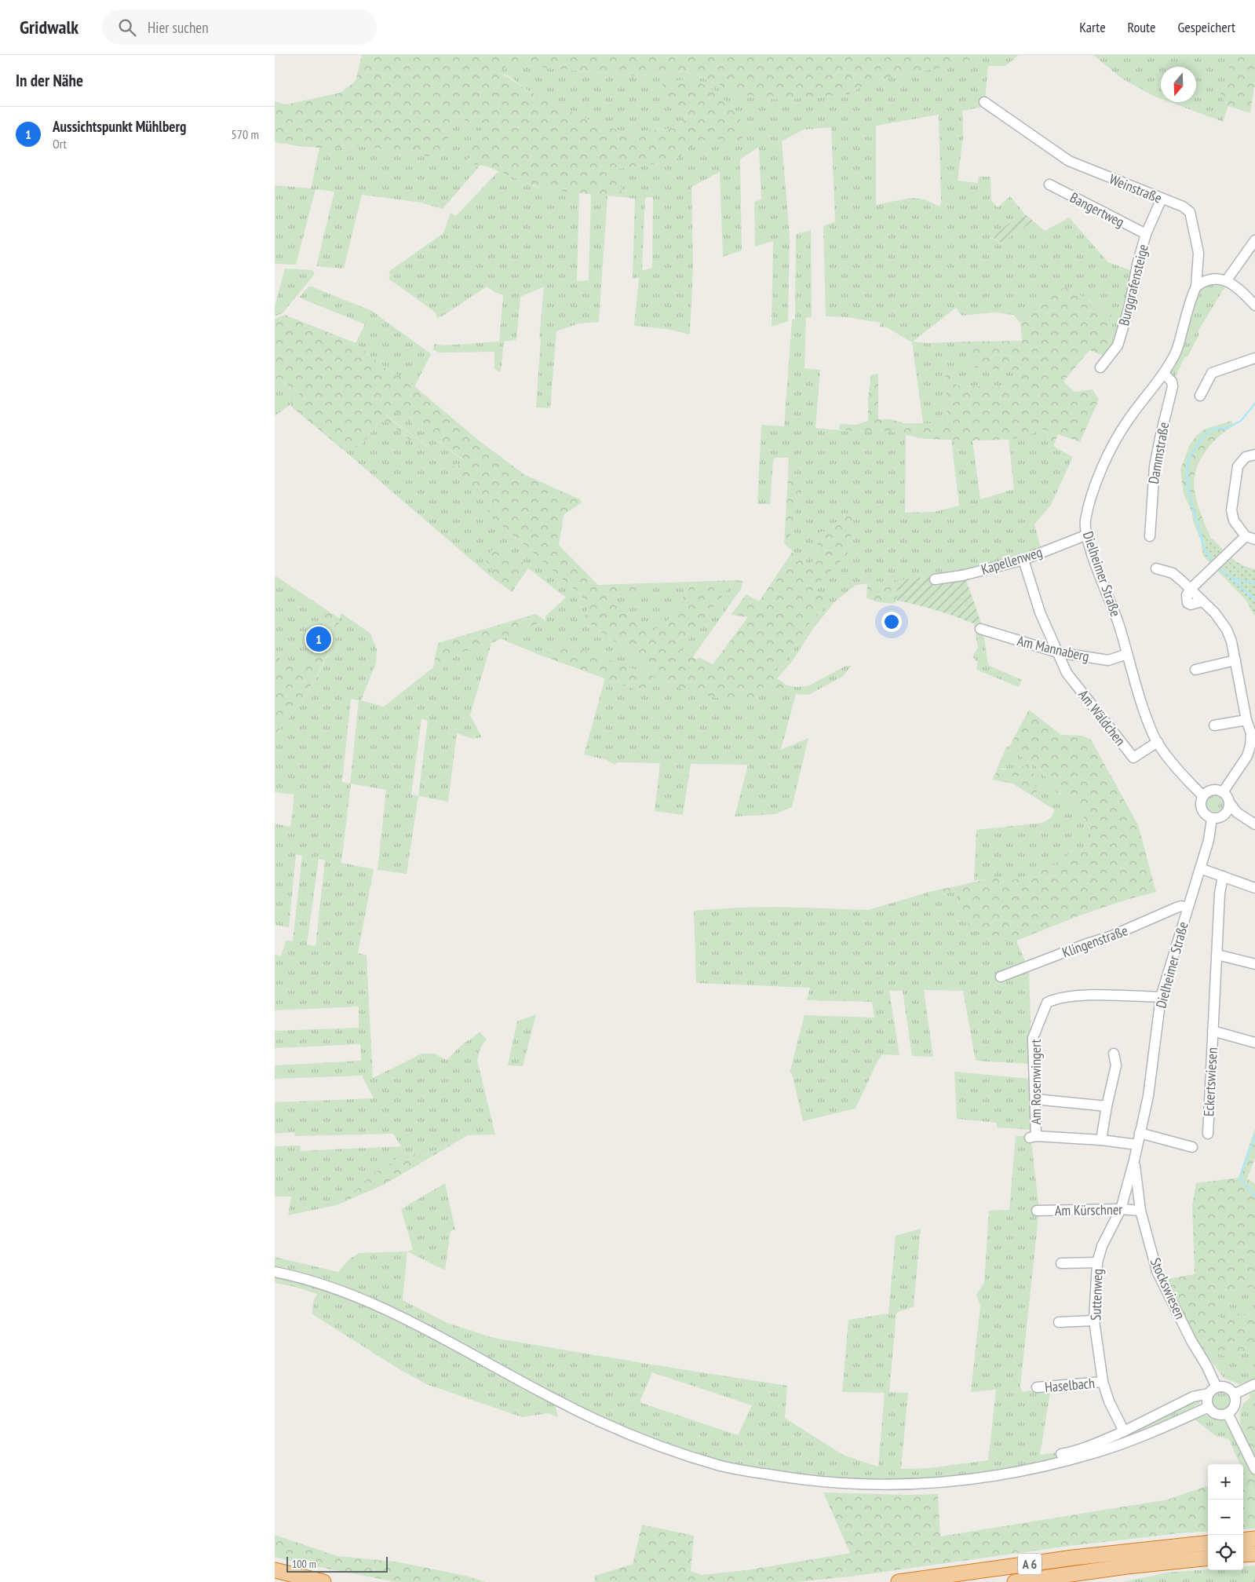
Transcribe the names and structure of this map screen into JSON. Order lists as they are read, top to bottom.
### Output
{
  "streets": {
    "highway": ["A 6"],
    "street": [
      "Weinstraße",
      "Bangertweg",
      "Burggrafensteige",
      "Dammstraße",
      "Kapellenweg",
      "Dielheimer Straße",
      "Am Mannaberg",
      "Am Wäldchen",
      "Klingenstraße",
      "Am Rosenwingert",
      "Eckertswiesen",
      "Am Kürschner",
      "Stockswiesen",
      "Suttenweg",
      "Haselbach"
    ]
  },
  "crossings": [
    ["Weinstraße", "Burggrafensteige"],
    ["Weinstraße", "Dielheimer Straße"],
    ["Bangertweg", "Burggrafensteige"],
    ["Dammstraße", "Dielheimer Straße"],
    ["Kapellenweg", "Dielheimer Straße"],
    ["Dielheimer Straße", "Am Mannaberg"],
    ["Dielheimer Straße", "Am Wäldchen"],
    ["Dielheimer Straße", "Klingenstraße"],
    ["Dielheimer Straße", "Am Rosenwingert"],
    ["Dielheimer Straße", "Stockswiesen"],
    ["Dielheimer Straße", "Suttenweg"],
    ["Am Mannaberg", "Am Wäldchen"],
    ["Am Kürschner", "Stockswiesen"],
    ["Am Kürschner", "Suttenweg"],
    ["Stockswiesen", "Suttenweg"],
    ["Suttenweg", "Haselbach"]
  ],
  "scale_bar": "100 m",
  "north": "bottom",
  "page": {
    "header": "Gridwalk",
    "search": "Hier suchen",
    "nav": ["Karte", "Route", "Gespeichert"],
    "heading": "In der Nähe",
    "list": [
      {
        "mark": "1",
        "name": "Aussichtspunkt Mühlberg",
        "note": "Ort",
        "value": "570 m"
      }
    ],
    "pins": "1",
    "map_buttons": ["+", "−"],
    "scale": "100 m"
  }
}
